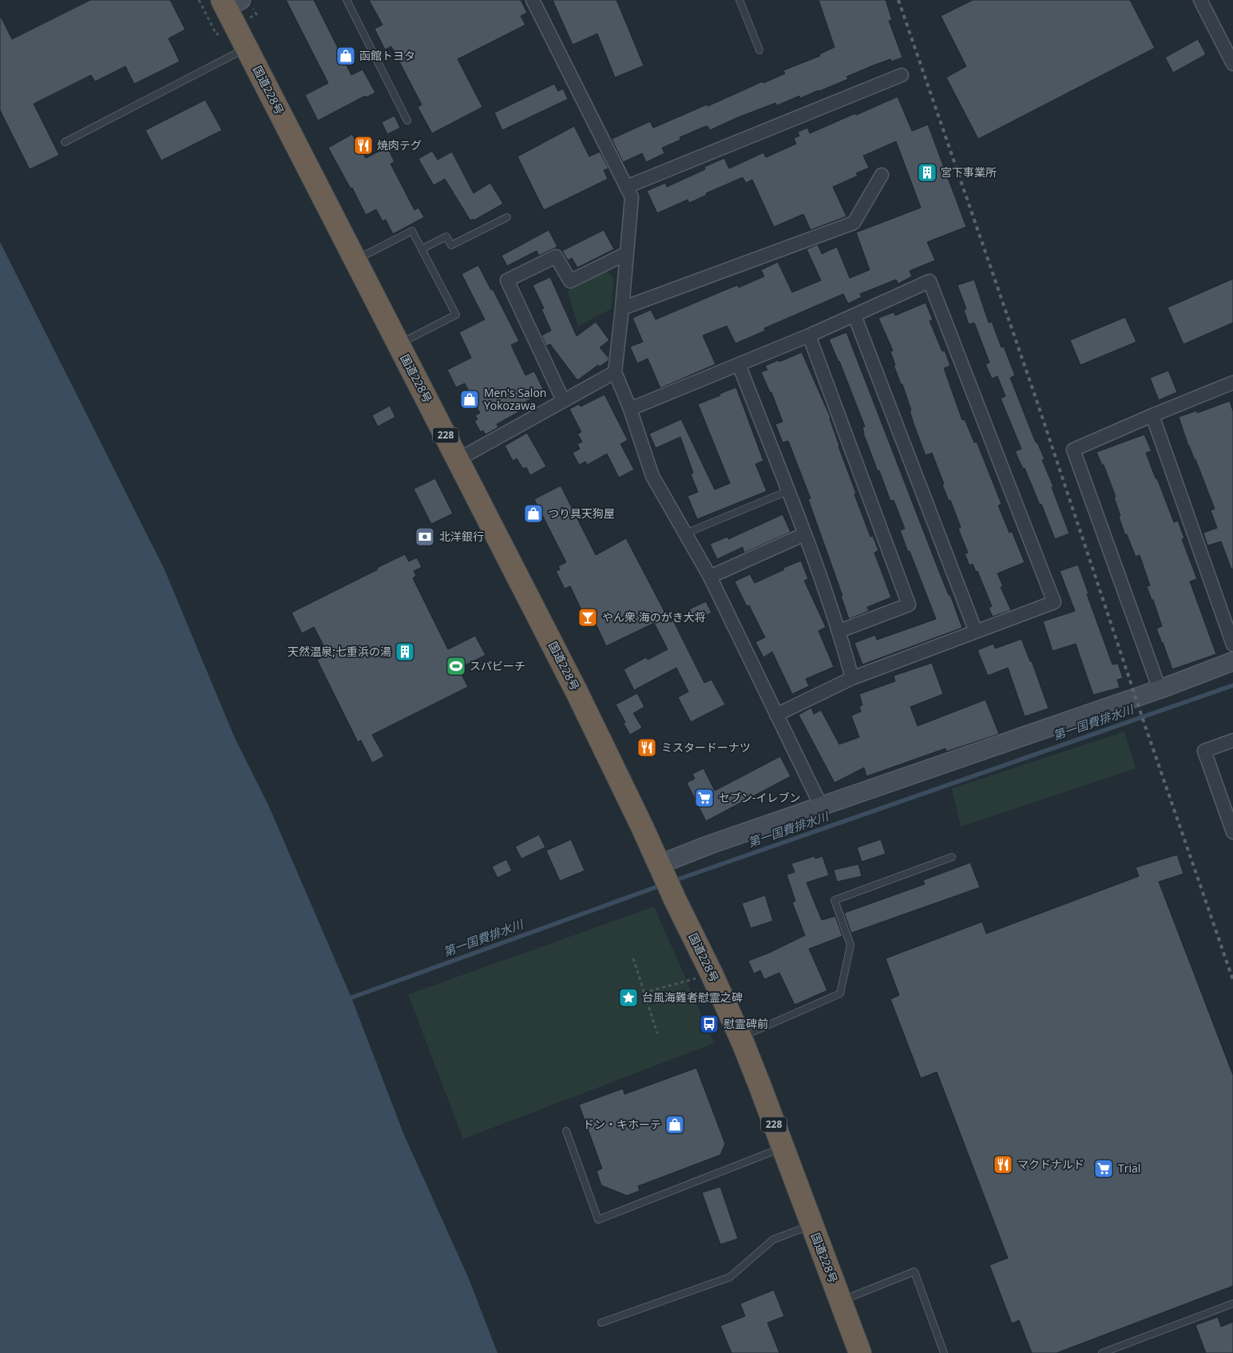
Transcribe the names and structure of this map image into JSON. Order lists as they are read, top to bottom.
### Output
{
  "streets": {
    "highway": ["国道228号", "228"]
  },
  "water": ["第一国費排水川"],
  "places": {
    "shop": [
      "函館トヨタ",
      "Men's Salon Yokozawa",
      "つり具天狗屋",
      "ドン・キホーテ"
    ],
    "restaurant": ["焼肉テグ", "ミスタードーナツ", "マクドナルド"],
    "building": ["宮下事業所", "天然温泉;七重浜の湯"],
    "bank": ["北洋銀行"],
    "bar": ["やん衆 海のがき大将"],
    "sports": ["スパビーチ"],
    "supermarket": ["セブン-イレブン", "Trial"],
    "place": ["台風海難者慰霊之碑"],
    "bus stop": ["慰霊碑前"]
  }
}
